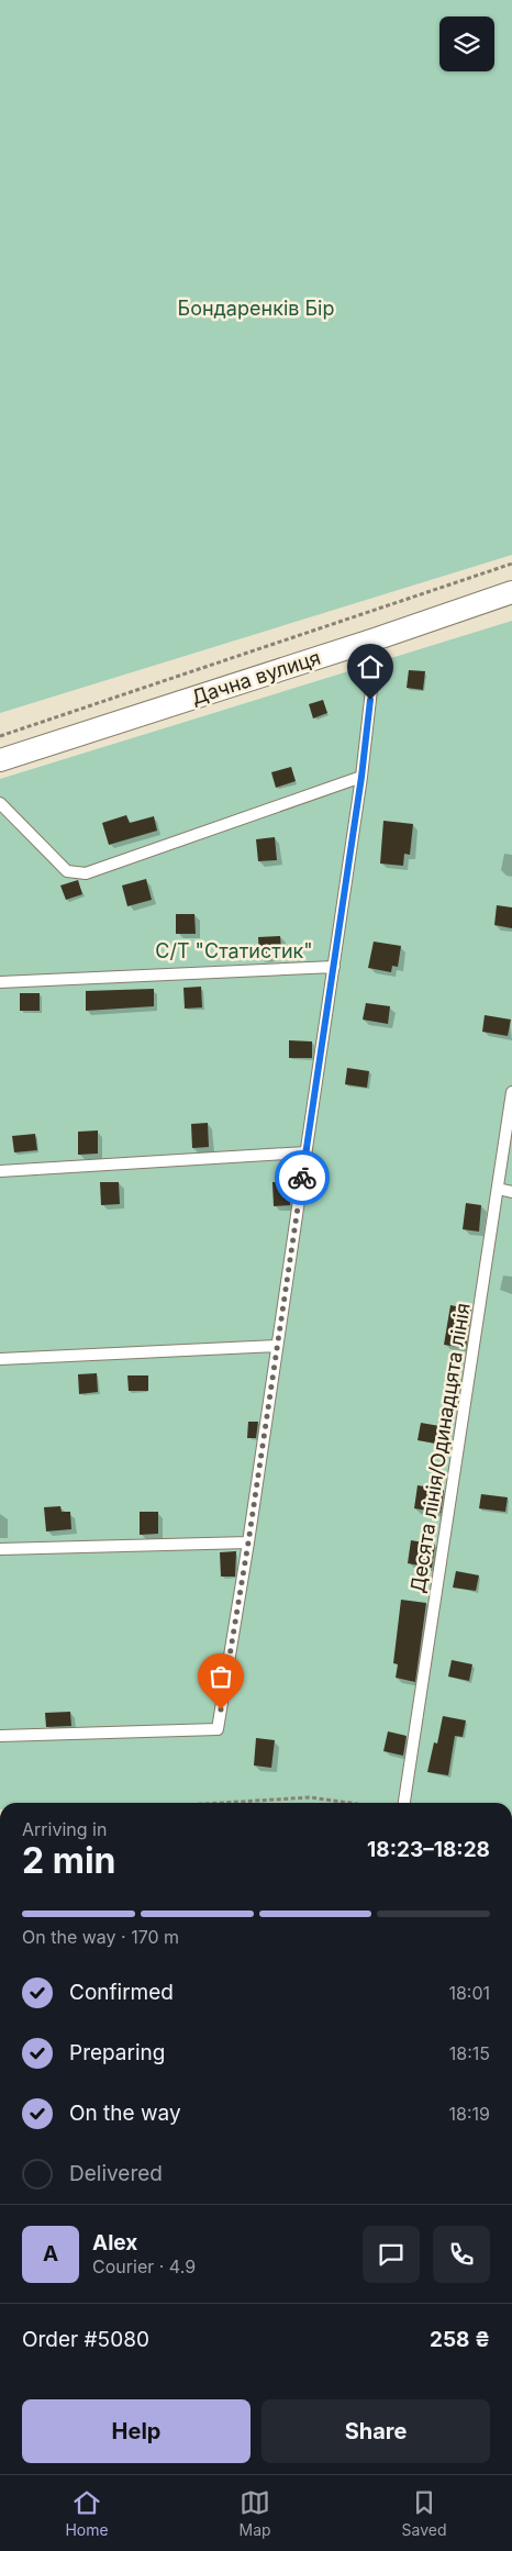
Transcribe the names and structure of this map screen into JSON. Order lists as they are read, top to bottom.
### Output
{
  "streets": {
    "street": ["Дачна вулиця"],
    "lane": ["Десята лінія/Одинадцята лінія"]
  },
  "parks": ["Бондаренків Бір", "С/Т \"Статистик\""],
  "page": {
    "heading": ["2 min", "Arriving in", "18:23–18:28"],
    "panel": [
      "Alex",
      "Courier · 4.9",
      "Order #5080",
      "258 ₴"
    ],
    "bar": "On the way · 170 m",
    "list": [
      ["Confirmed", "18:01"],
      ["Preparing", "18:15"],
      ["On the way", "18:19"],
      "Delivered"
    ],
    "round": "A",
    "buttons": ["Help", "Share"],
    "tabs": ["Home", "Map", "Saved"]
  }
}
